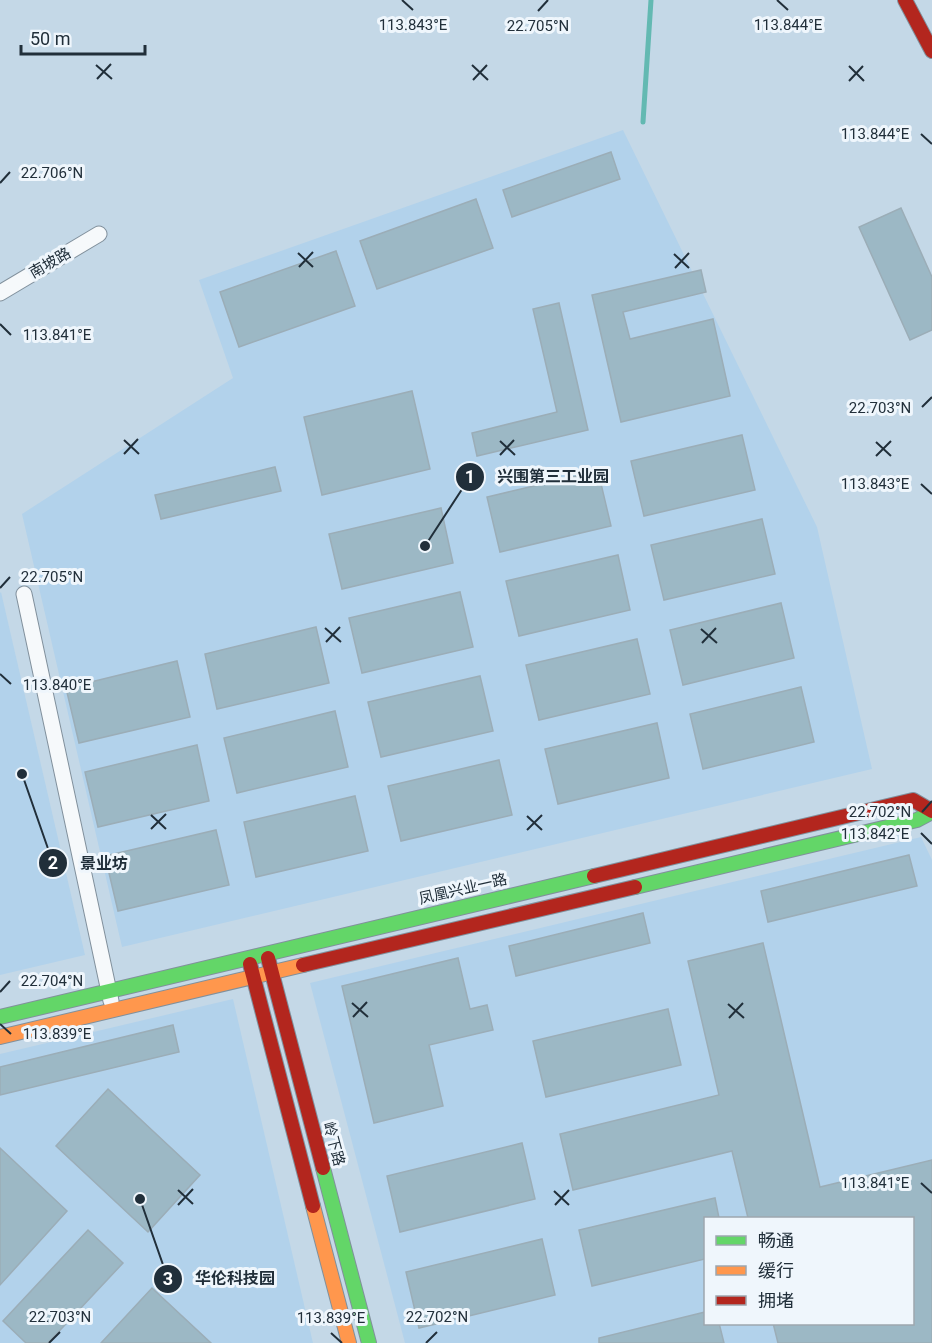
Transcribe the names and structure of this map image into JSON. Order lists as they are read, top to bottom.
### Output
{
  "streets": {
    "main road": ["凤凰兴业一路", "岭下路"],
    "street": ["南坡路"]
  },
  "crossings": [
    ["凤凰兴业一路", "岭下路"]
  ],
  "places": ["兴围第三工业园", "景业坊", "华伦科技园"],
  "legend": ["畅通", "缓行", "拥堵"],
  "scale_bar": "50 m",
  "coordinates": [
    "113.843°E",
    "113.844°E",
    "22.705°N",
    "22.706°N",
    "113.841°E",
    "22.703°N",
    "113.840°E",
    "22.702°N",
    "113.842°E",
    "22.704°N",
    "113.839°E"
  ]
}
